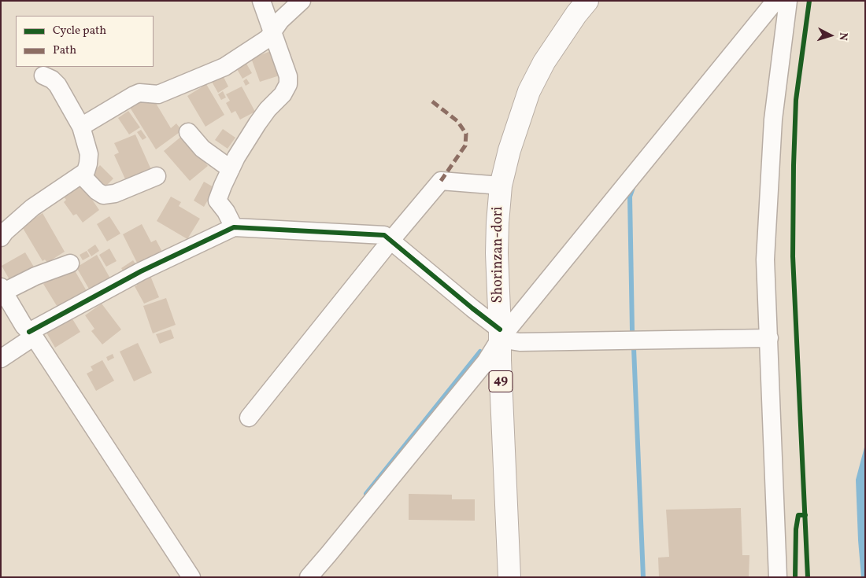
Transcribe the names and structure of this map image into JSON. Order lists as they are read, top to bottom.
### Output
{
  "streets": {
    "main road": ["Shorinzan-dori", "49"]
  },
  "legend": ["Cycle path", "Path"],
  "north": "right"
}
